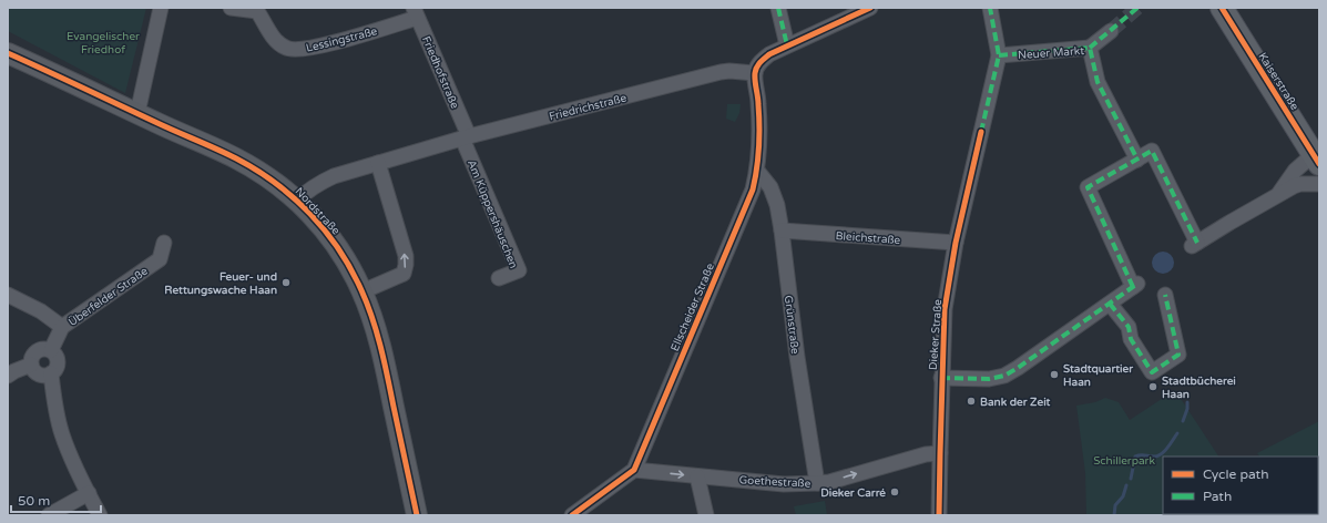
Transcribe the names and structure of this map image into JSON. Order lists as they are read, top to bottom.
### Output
{
  "streets": {
    "main road": ["Kaiserstraße"],
    "street": [
      "Lessingstraße",
      "Neuer Markt",
      "Friedhofstraße",
      "Friedrichstraße",
      "Nordstraße",
      "Am Küppershäuschen",
      "Bleichstraße",
      "Überfelder Straße",
      "Ellscheider Straße",
      "Grünstraße",
      "Dieker Straße",
      "Goethestraße"
    ]
  },
  "crossings": [
    ["Lessingstraße", "Friedhofstraße"],
    ["Neuer Markt", "Dieker Straße"],
    ["Friedhofstraße", "Friedrichstraße"],
    ["Friedhofstraße", "Am Küppershäuschen"],
    ["Friedrichstraße", "Nordstraße"],
    ["Friedrichstraße", "Am Küppershäuschen"],
    ["Friedrichstraße", "Ellscheider Straße"],
    ["Bleichstraße", "Grünstraße"],
    ["Bleichstraße", "Dieker Straße"],
    ["Ellscheider Straße", "Grünstraße"],
    ["Ellscheider Straße", "Goethestraße"],
    ["Grünstraße", "Goethestraße"],
    ["Dieker Straße", "Goethestraße"]
  ],
  "one_way": ["Goethestraße"],
  "parks": ["Evangelischer Friedhof", "Schillerpark"],
  "places": [
    "Feuer- und Rettungswache Haan",
    "Stadtquartier Haan",
    "Stadtbücherei Haan",
    "Bank der Zeit",
    "Dieker Carré"
  ],
  "legend": ["Cycle path", "Path"],
  "scale_bar": "50 m"
}
